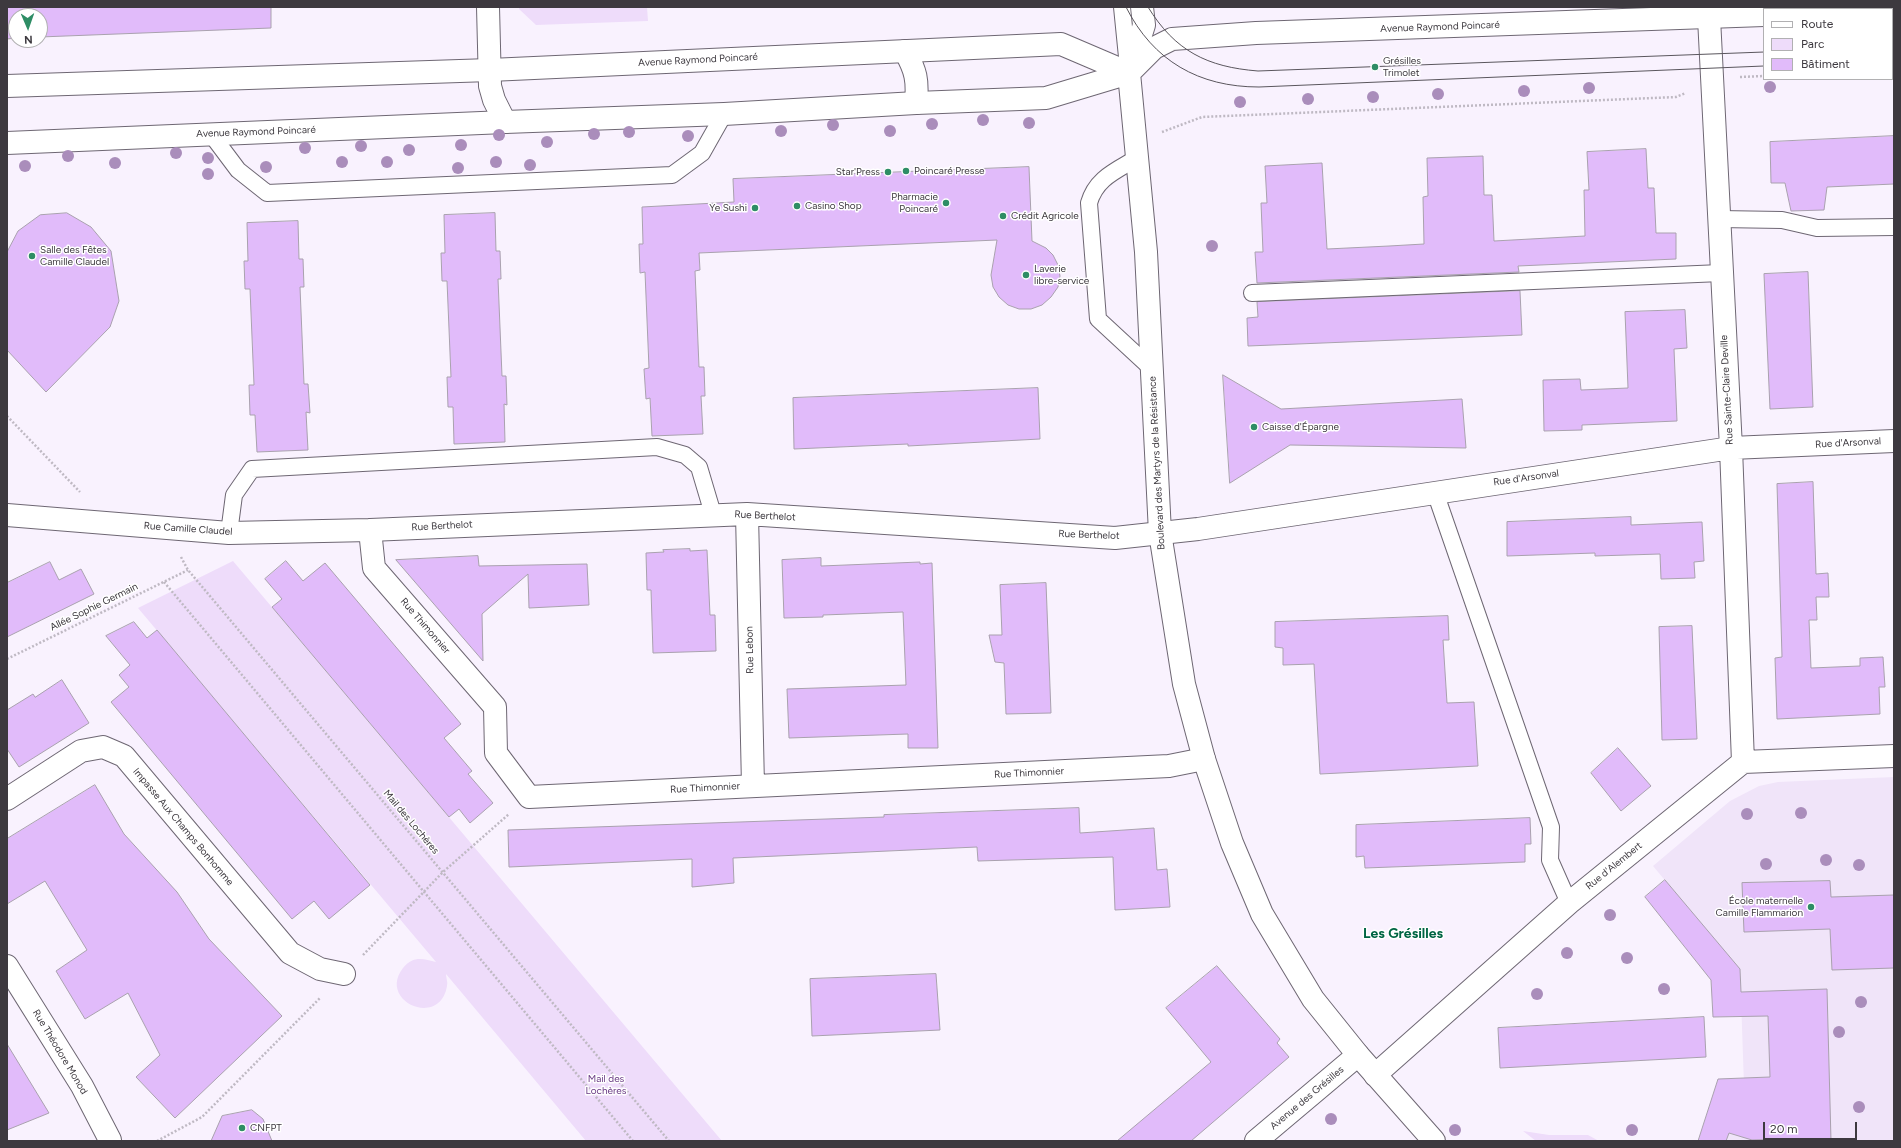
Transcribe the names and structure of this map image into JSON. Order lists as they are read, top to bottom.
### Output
{
  "streets": {
    "street": [
      "Avenue Raymond Poincaré",
      "Rue Sainte-Claire Deville",
      "Rue d'Arsonval",
      "Boulevard des Martyrs de la Résistance",
      "Rue Berthelot",
      "Rue Camille Claudel",
      "Rue Thimonnier",
      "Rue Lebon",
      "Impasse Aux Champs Bonhomme",
      "Rue d'Alembert",
      "Rue Théodore Monod",
      "Avenue des Grésilles"
    ],
    "path": ["Allée Sophie Germain", "Mail des Lochères"]
  },
  "crossings": [
    ["Avenue Raymond Poincaré", "Rue Sainte-Claire Deville"],
    ["Avenue Raymond Poincaré", "Boulevard des Martyrs de la Résistance"],
    ["Rue Sainte-Claire Deville", "Rue d'Arsonval"],
    ["Rue Sainte-Claire Deville", "Rue d'Alembert"],
    ["Rue d'Arsonval", "Boulevard des Martyrs de la Résistance"],
    ["Rue d'Arsonval", "Rue Berthelot"],
    ["Boulevard des Martyrs de la Résistance", "Rue Berthelot"],
    ["Boulevard des Martyrs de la Résistance", "Rue Thimonnier"],
    ["Boulevard des Martyrs de la Résistance", "Rue d'Alembert"],
    ["Boulevard des Martyrs de la Résistance", "Avenue des Grésilles"],
    ["Rue Berthelot", "Rue Camille Claudel"],
    ["Rue Berthelot", "Rue Thimonnier"],
    ["Rue Berthelot", "Rue Lebon"],
    ["Rue Camille Claudel", "Rue Thimonnier"],
    ["Rue Camille Claudel", "Mail des Lochères"],
    ["Allée Sophie Germain", "Mail des Lochères"],
    ["Rue Thimonnier", "Rue Lebon"]
  ],
  "districts": ["Les Grésilles"],
  "parks": ["Mail des Lochères"],
  "places": [
    "Grésilles Trimolet",
    "Poincaré Presse",
    "Star'Press",
    "Pharmacie Poincaré",
    "Casino Shop",
    "Ye Sushi",
    "Crédit Agricole",
    "Salle des Fêtes Camille Claudel",
    "Laverie libre-service",
    "Caisse d'Épargne",
    "École maternelle Camille Flammarion",
    "CNFPT"
  ],
  "legend": ["Route", "Parc", "Bâtiment"],
  "scale_bar": "20 m",
  "north": "bottom"
}
